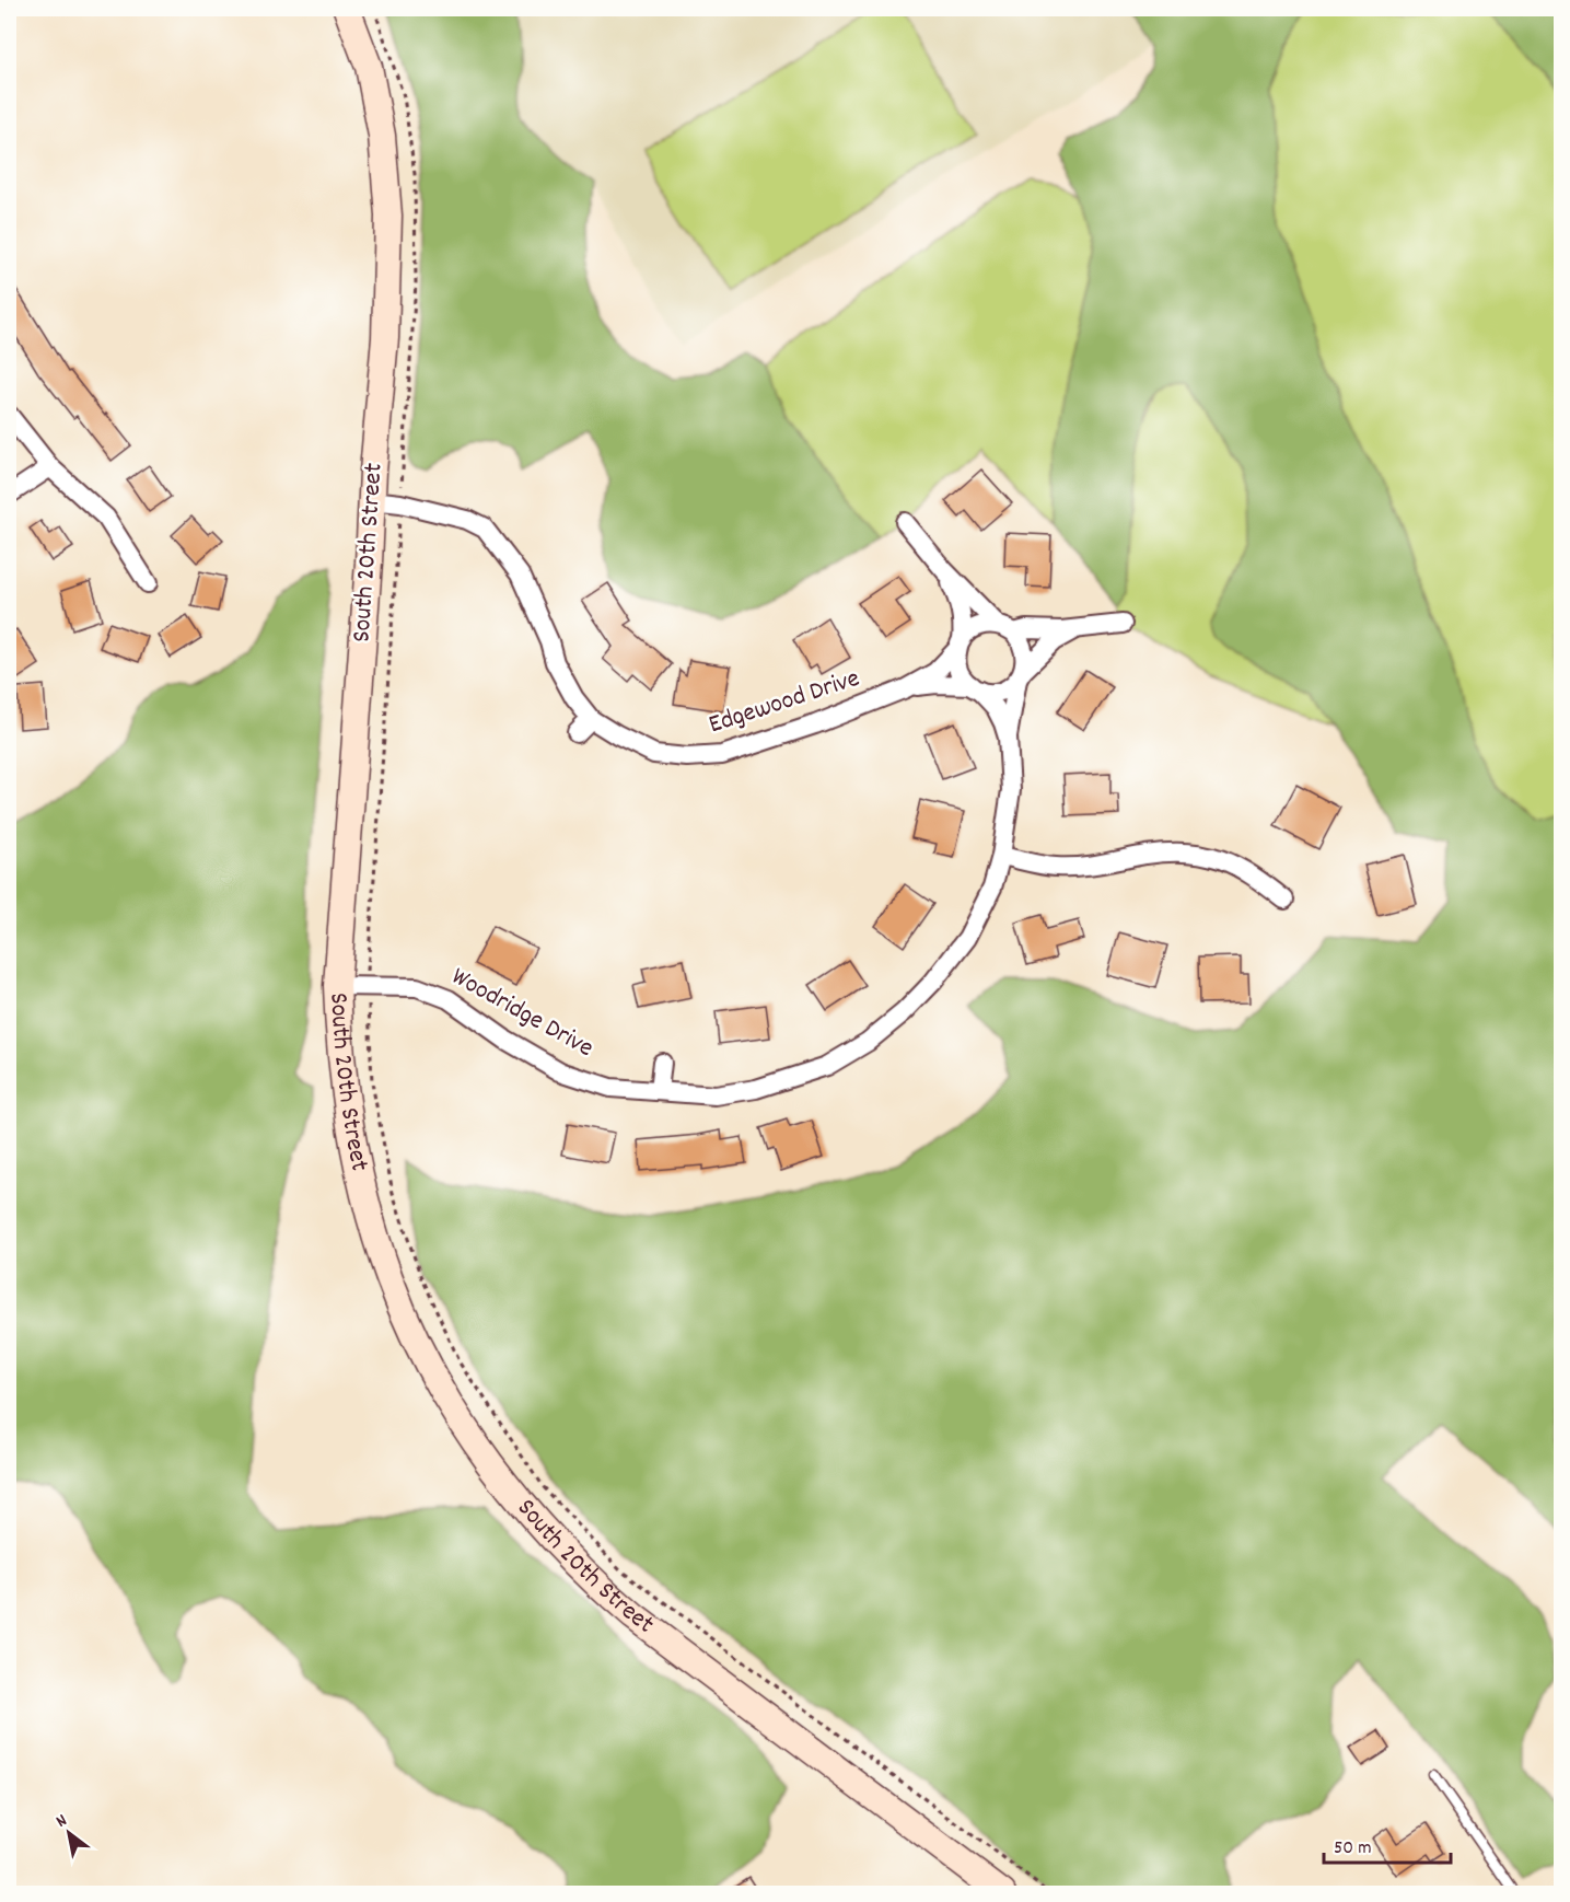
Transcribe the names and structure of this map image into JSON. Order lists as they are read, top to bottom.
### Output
{
  "streets": {
    "main road": ["South 20th Street"],
    "street": ["Edgewood Drive", "Woodridge Drive"]
  },
  "crossings": [
    ["South 20th Street", "Edgewood Drive"],
    ["South 20th Street", "Woodridge Drive"]
  ],
  "scale_bar": "50 m",
  "north": "top left"
}
